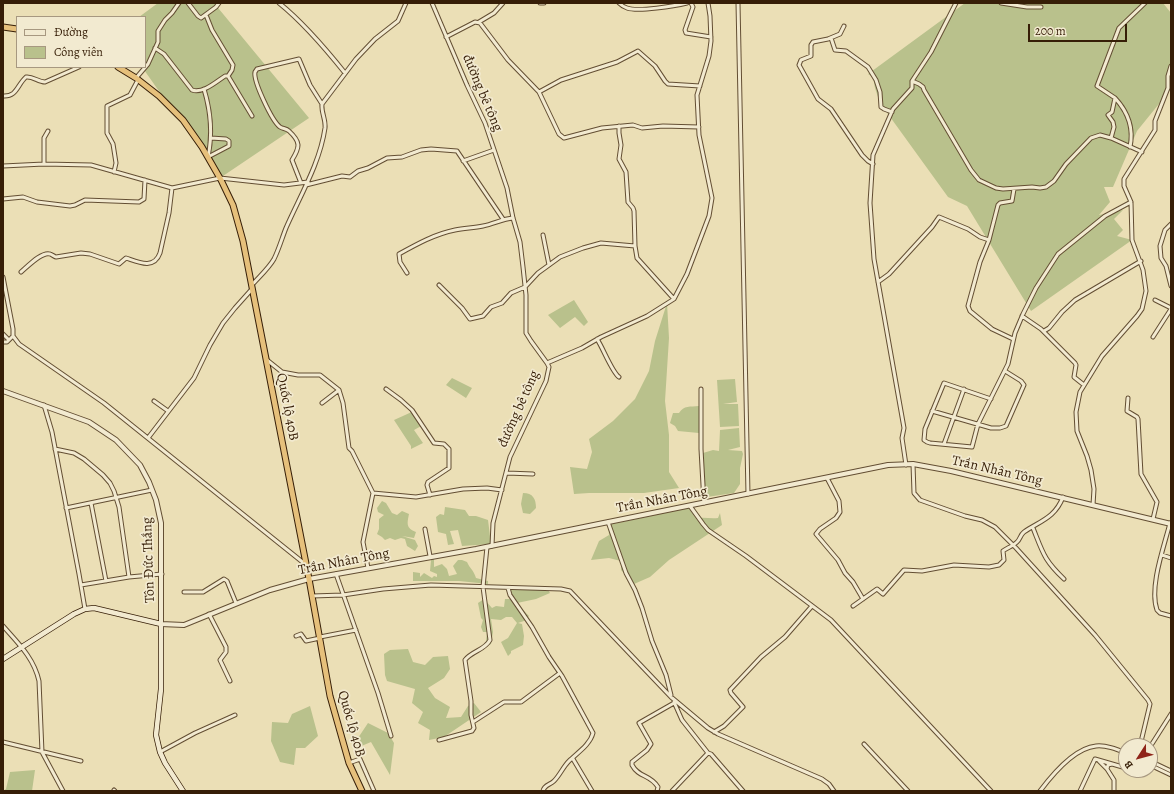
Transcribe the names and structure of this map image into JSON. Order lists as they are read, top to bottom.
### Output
{
  "streets": {
    "highway": ["Quốc lộ 40B"],
    "street": ["đường bê tông", "Trần Nhân Tông", "Tôn Đức Thắng"]
  },
  "crossings": [
    ["đường bê tông", "Trần Nhân Tông"],
    ["Quốc lộ 40B", "Trần Nhân Tông"],
    ["Trần Nhân Tông", "Tôn Đức Thắng"]
  ],
  "legend": ["Đường", "Công viên"],
  "scale_bar": "200 m",
  "north": "bottom left"
}
